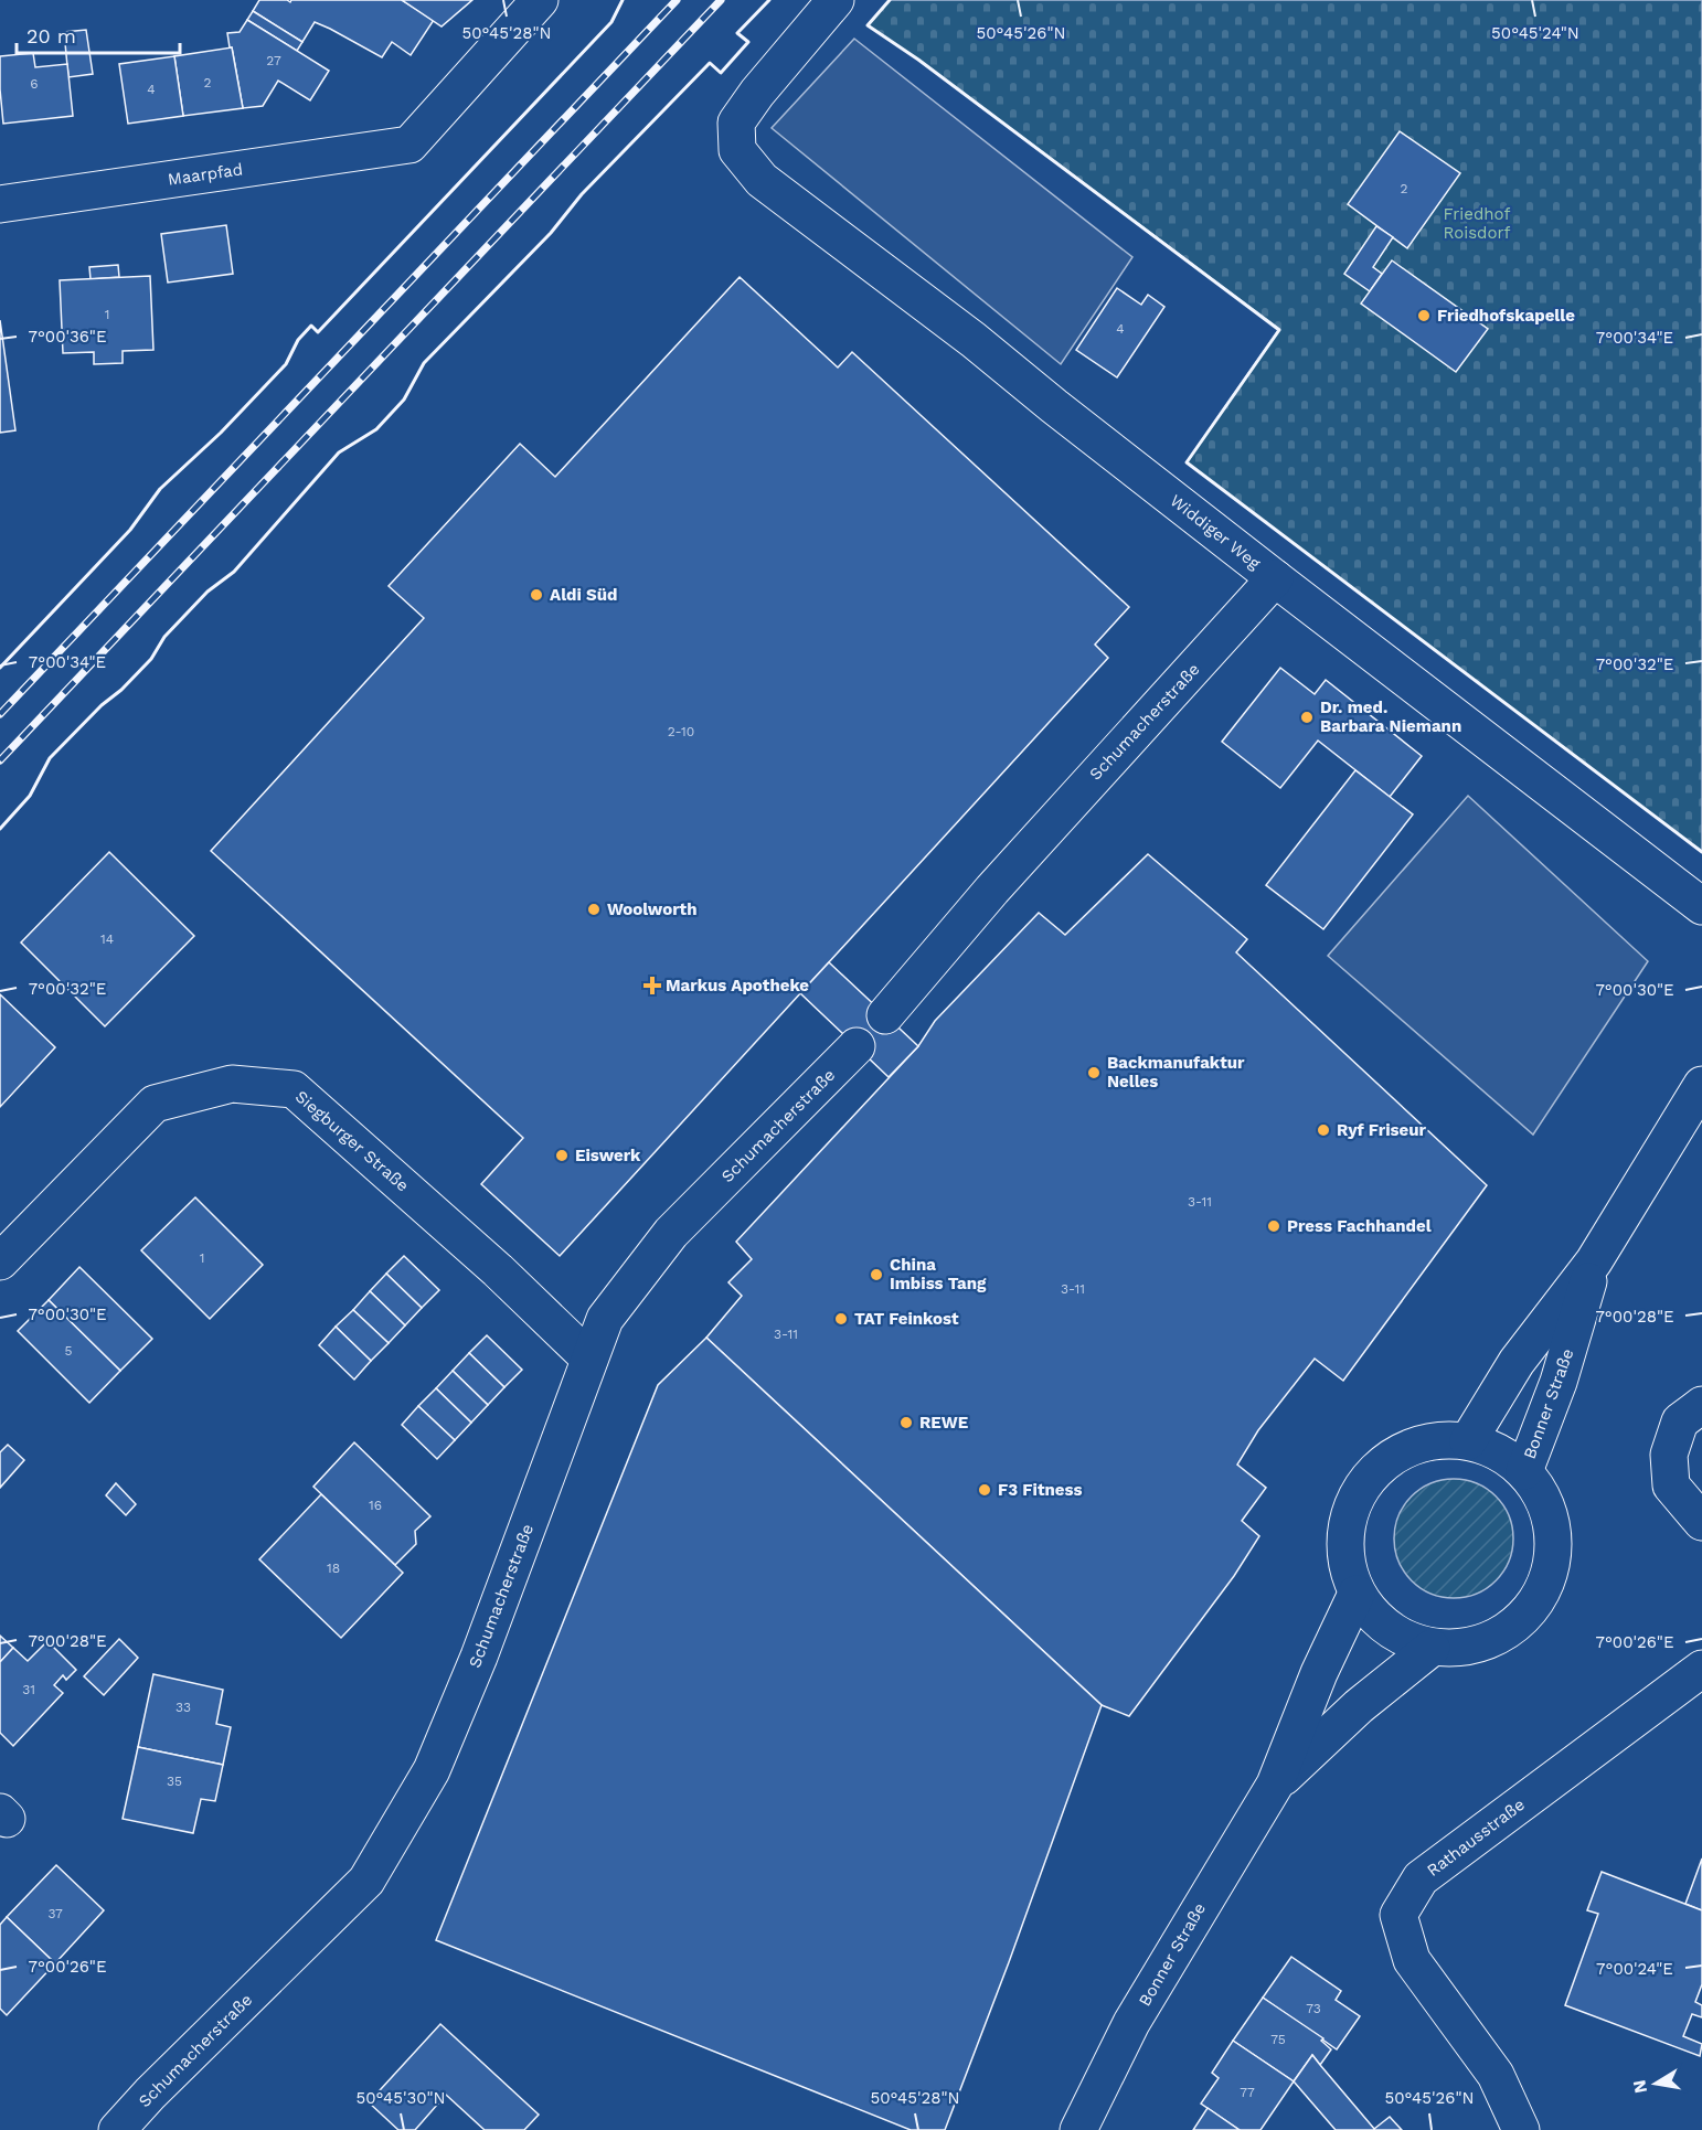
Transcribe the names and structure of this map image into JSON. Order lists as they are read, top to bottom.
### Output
{
  "streets": {
    "street": [
      "Maarpfad",
      "Widdiger Weg",
      "Schumacherstraße",
      "Siegburger Straße",
      "Bonner Straße",
      "Rathausstraße"
    ]
  },
  "crossings": [
    ["Widdiger Weg", "Schumacherstraße"],
    ["Schumacherstraße", "Siegburger Straße"]
  ],
  "parks": ["Friedhof Roisdorf"],
  "places": {
    "other": [
      "Friedhofskapelle",
      "Aldi Süd",
      "Dr. med. Barbara Niemann",
      "Woolworth",
      "Backmanufaktur Nelles",
      "Ryf Friseur",
      "Eiswerk",
      "Press Fachhandel",
      "China Imbiss Tang",
      "TAT Feinkost",
      "REWE",
      "F3 Fitness"
    ],
    "health": ["Markus Apotheke"]
  },
  "house_numbers": [
    "27",
    "2",
    "6",
    "4",
    "2",
    "1",
    "4",
    "2-10",
    "14",
    "3-11",
    "1",
    "3-11",
    "3-11",
    "5",
    "16",
    "18",
    "31",
    "33",
    "35",
    "37",
    "73",
    "75",
    "77"
  ],
  "scale_bar": "20 m",
  "north": "left",
  "coordinates": [
    "50°45'28\"N",
    "50°45'26\"N",
    "50°45'24\"N",
    "7°00'36\"E",
    "7°00'34\"E",
    "7°00'32\"E",
    "7°00'30\"E",
    "7°00'28\"E",
    "7°00'26\"E",
    "7°00'24\"E",
    "50°45'30\"N"
  ]
}
